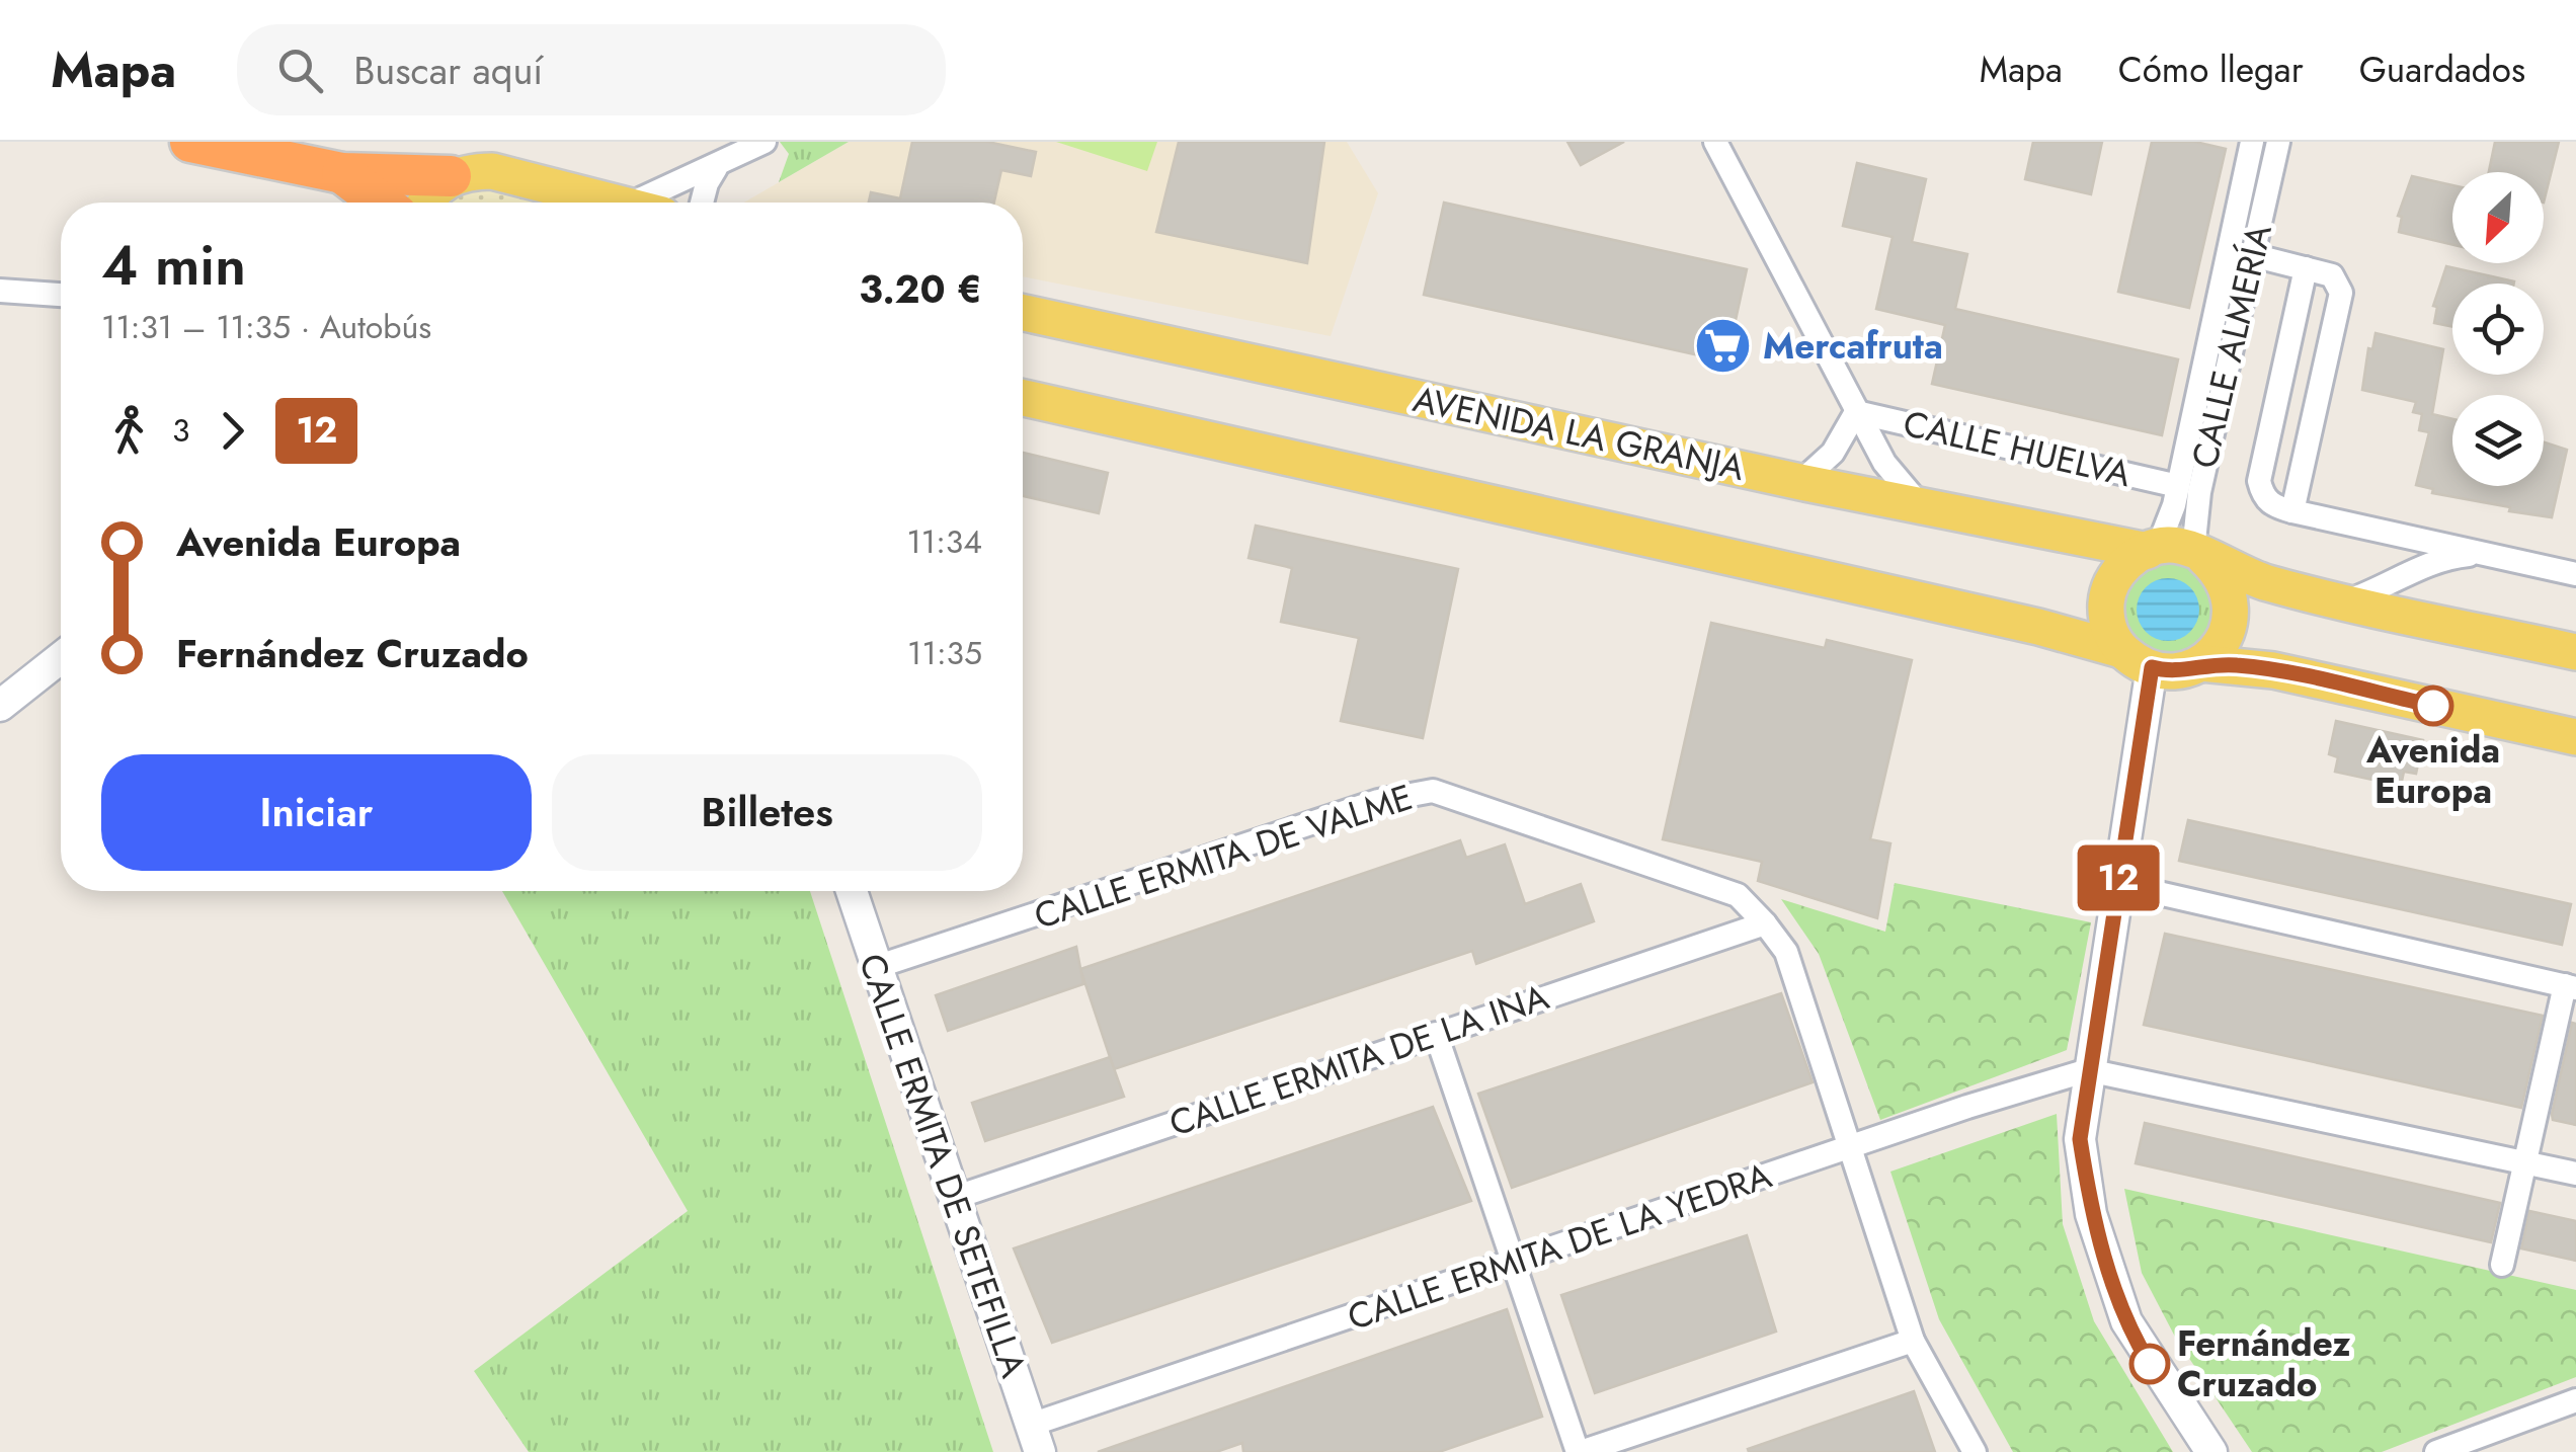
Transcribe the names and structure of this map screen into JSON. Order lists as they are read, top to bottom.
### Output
{
  "streets": {
    "main road": ["AVENIDA LA GRANJA"],
    "street": [
      "CALLE ALMERÍA",
      "CALLE HUELVA",
      "CALLE ERMITA DE VALME",
      "CALLE ERMITA DE LA INA",
      "CALLE ERMITA DE SETEFILLA",
      "CALLE ERMITA DE LA YEDRA"
    ]
  },
  "crossings": [
    ["CALLE ALMERÍA", "AVENIDA LA GRANJA"],
    ["CALLE ALMERÍA", "CALLE HUELVA"],
    ["CALLE ERMITA DE VALME", "CALLE ERMITA DE LA INA"],
    ["CALLE ERMITA DE VALME", "CALLE ERMITA DE SETEFILLA"],
    ["CALLE ERMITA DE VALME", "CALLE ERMITA DE LA YEDRA"],
    ["CALLE ERMITA DE LA INA", "CALLE ERMITA DE SETEFILLA"],
    ["CALLE ERMITA DE SETEFILLA", "CALLE ERMITA DE LA YEDRA"]
  ],
  "places": {
    "supermarket": ["Mercafruta"],
    "other": ["Avenida Europa", "Fernández Cruzado"]
  },
  "lines": ["bus line 12"],
  "north": "bottom left",
  "page": {
    "header": "Mapa",
    "search": "Buscar aquí",
    "nav": ["Mapa", "Cómo llegar", "Guardados"],
    "on_map": "12",
    "heading": ["4 min", "11:31 – 11:35 · Autobús", "3.20 €"],
    "legs": ["3", "12"],
    "list": [
      {
        "name": "Avenida Europa",
        "value": "11:34"
      },
      {
        "name": "Fernández Cruzado",
        "value": "11:35"
      }
    ],
    "buttons": ["Iniciar", "Billetes"]
  }
}
